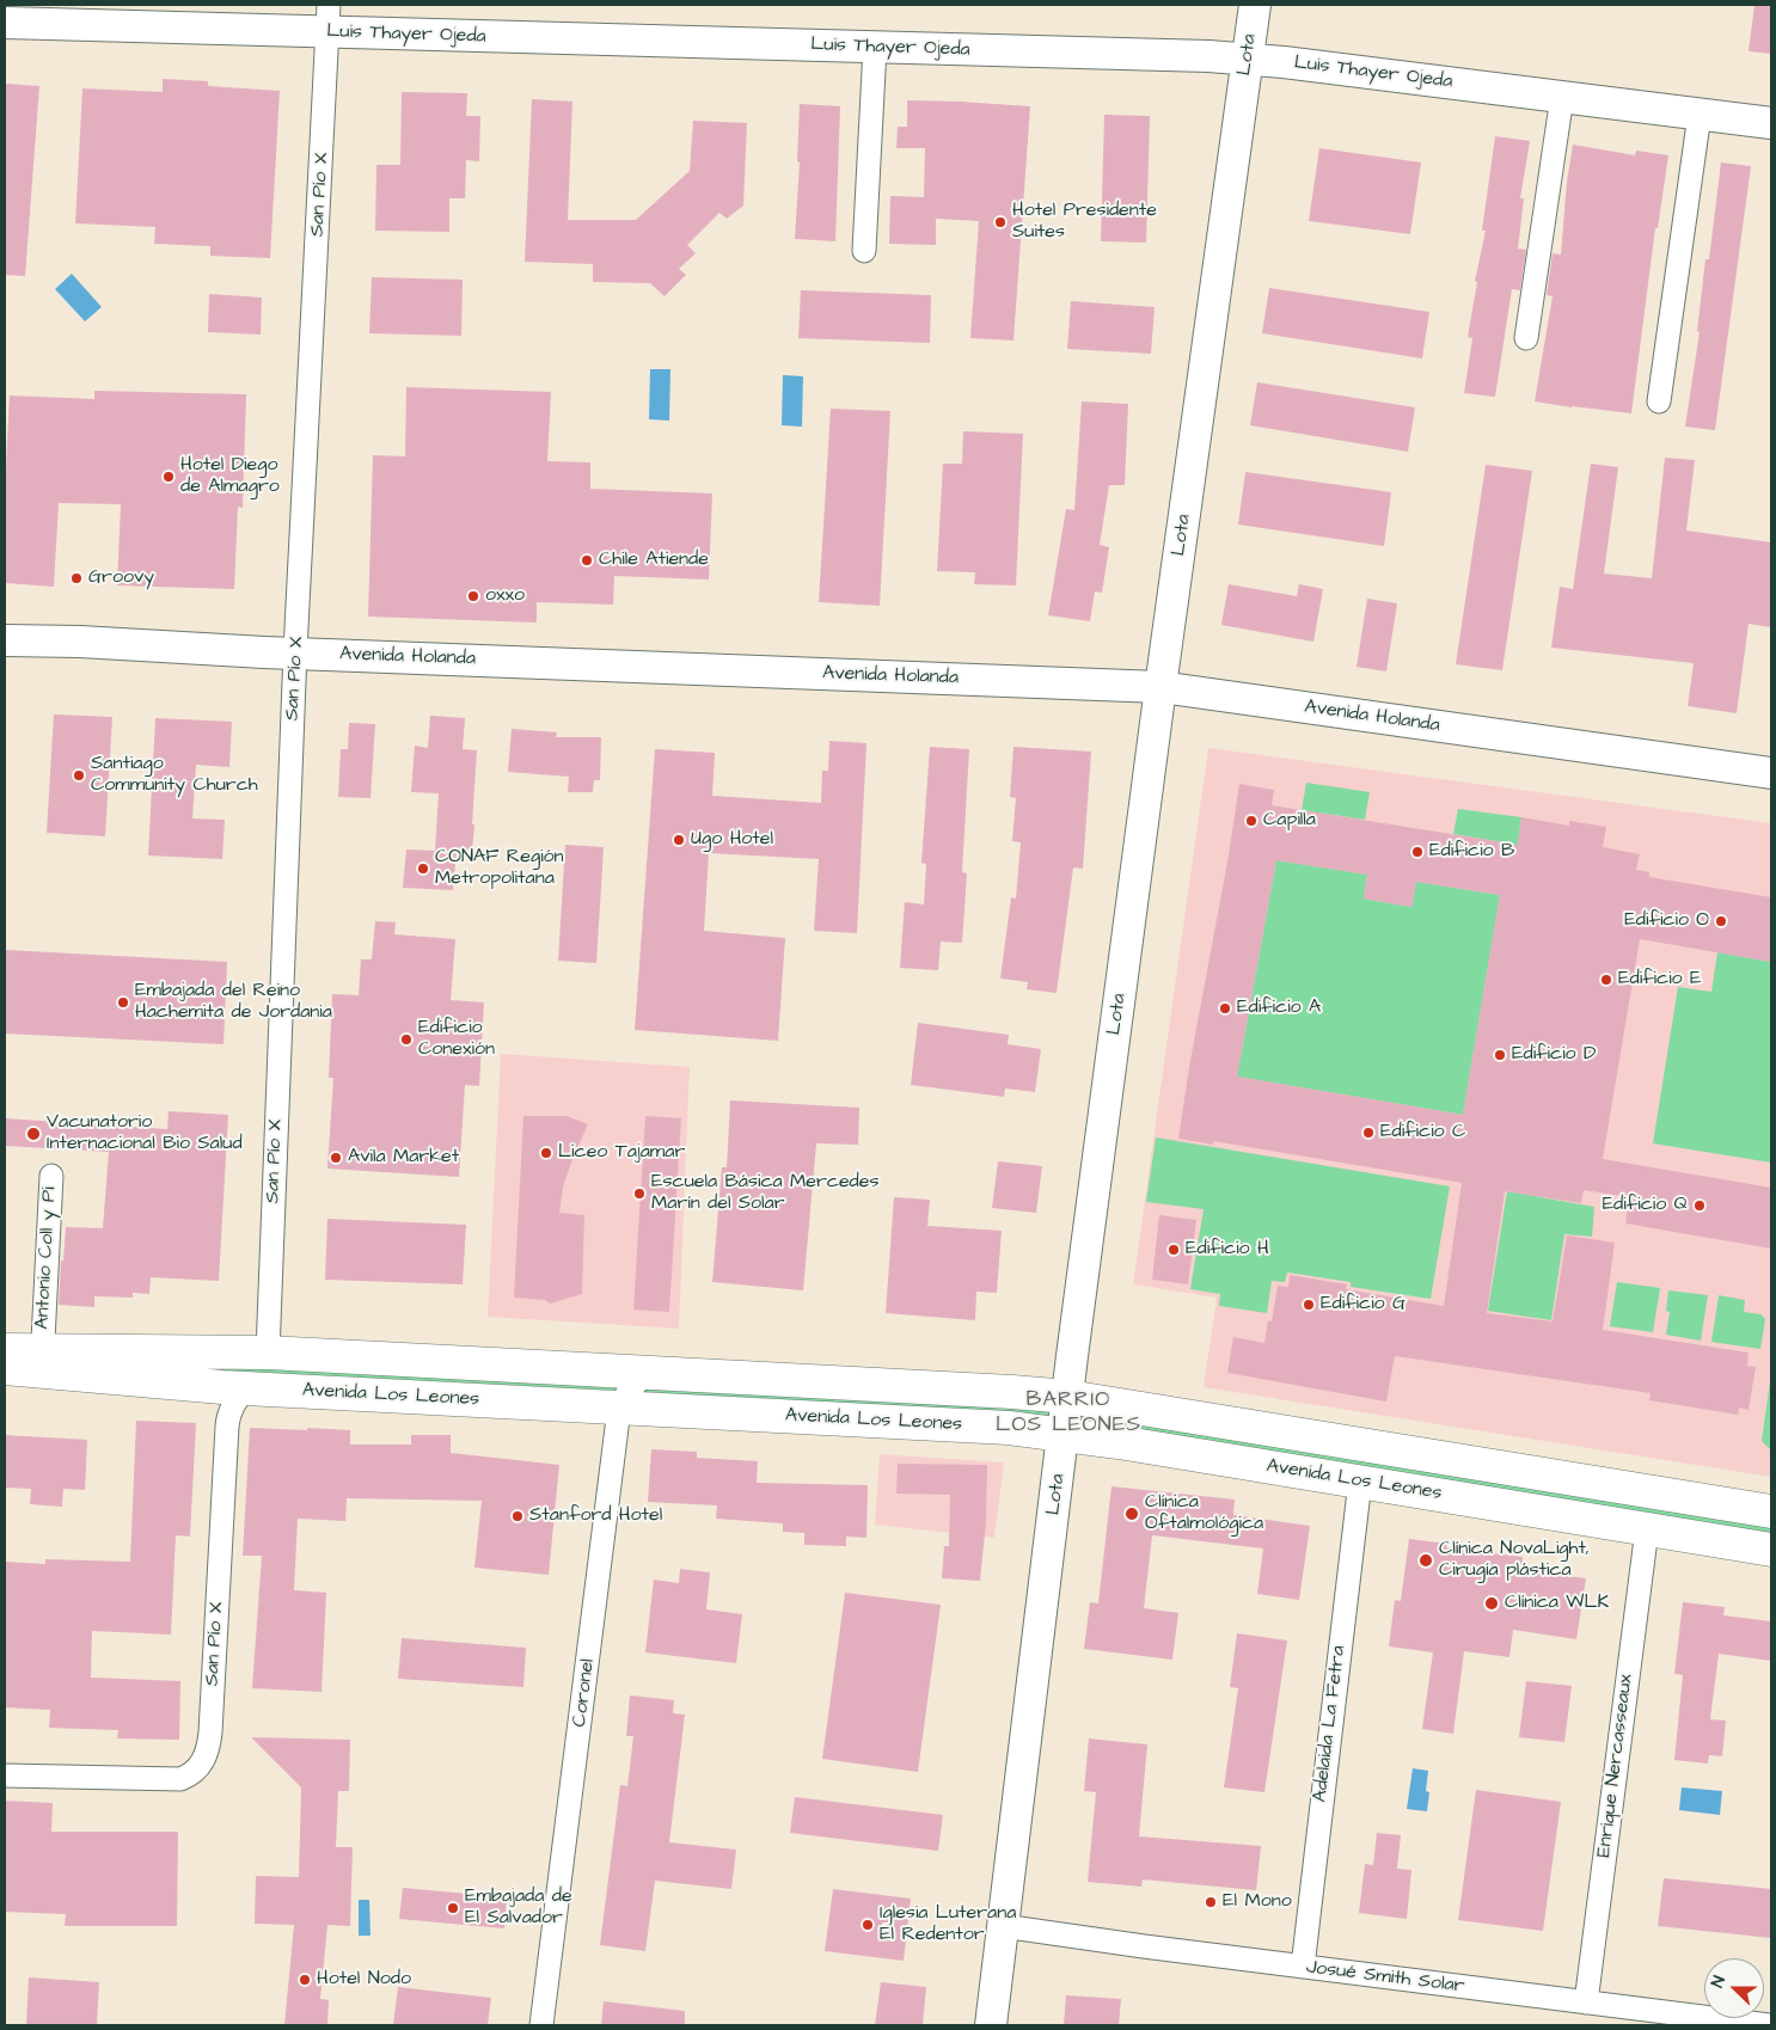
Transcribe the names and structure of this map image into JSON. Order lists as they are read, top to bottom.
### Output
{
  "streets": {
    "main road": ["Avenida Los Leones"],
    "street": [
      "Luis Thayer Ojeda",
      "Lota",
      "San Pío X",
      "Avenida Holanda",
      "Antonio Coll y Pi",
      "Coronel",
      "Adelaida La Fetra",
      "Enrique Nercasseaux",
      "Josué Smith Solar"
    ]
  },
  "crossings": [
    ["Luis Thayer Ojeda", "Lota"],
    ["Luis Thayer Ojeda", "San Pío X"],
    ["Lota", "Avenida Holanda"],
    ["Lota", "Avenida Los Leones"],
    ["Lota", "Josué Smith Solar"],
    ["San Pío X", "Avenida Holanda"],
    ["San Pío X", "Avenida Los Leones"],
    ["Avenida Los Leones", "Coronel"],
    ["Avenida Los Leones", "Adelaida La Fetra"],
    ["Avenida Los Leones", "Enrique Nercasseaux"],
    ["Adelaida La Fetra", "Josué Smith Solar"],
    ["Enrique Nercasseaux", "Josué Smith Solar"]
  ],
  "districts": ["BARRIO LOS LEONES"],
  "places": [
    "Hotel Presidente Suites",
    "Hotel Diego de Almagro",
    "Chile Atiende",
    "Groovy",
    "oxxo",
    "Santiago Community Church",
    "Capilla",
    "Ugo Hotel",
    "Edificio B",
    "CONAF Región Metropolitana",
    "Edificio O",
    "Edificio E",
    "Embajada del Reino Hachemita de Jordania",
    "Edificio A",
    "Edificio Conexión",
    "Edificio D",
    "Edificio C",
    "Vacunatorio Internacional Bio Salud",
    "Liceo Tajamar",
    "Avila Market",
    "Escuela Básica Mercedes Marín del Solar",
    "Edificio Q",
    "Edificio H",
    "Edificio G",
    "Clínica Oftalmológica",
    "Stanford Hotel",
    "Clínica NovaLight, Cirugía plástica",
    "Clínica WLK",
    "El Mono",
    "Embajada de El Salvador",
    "Iglesia Luterana El Redentor",
    "Hotel Nodo"
  ],
  "north": "left"
}
